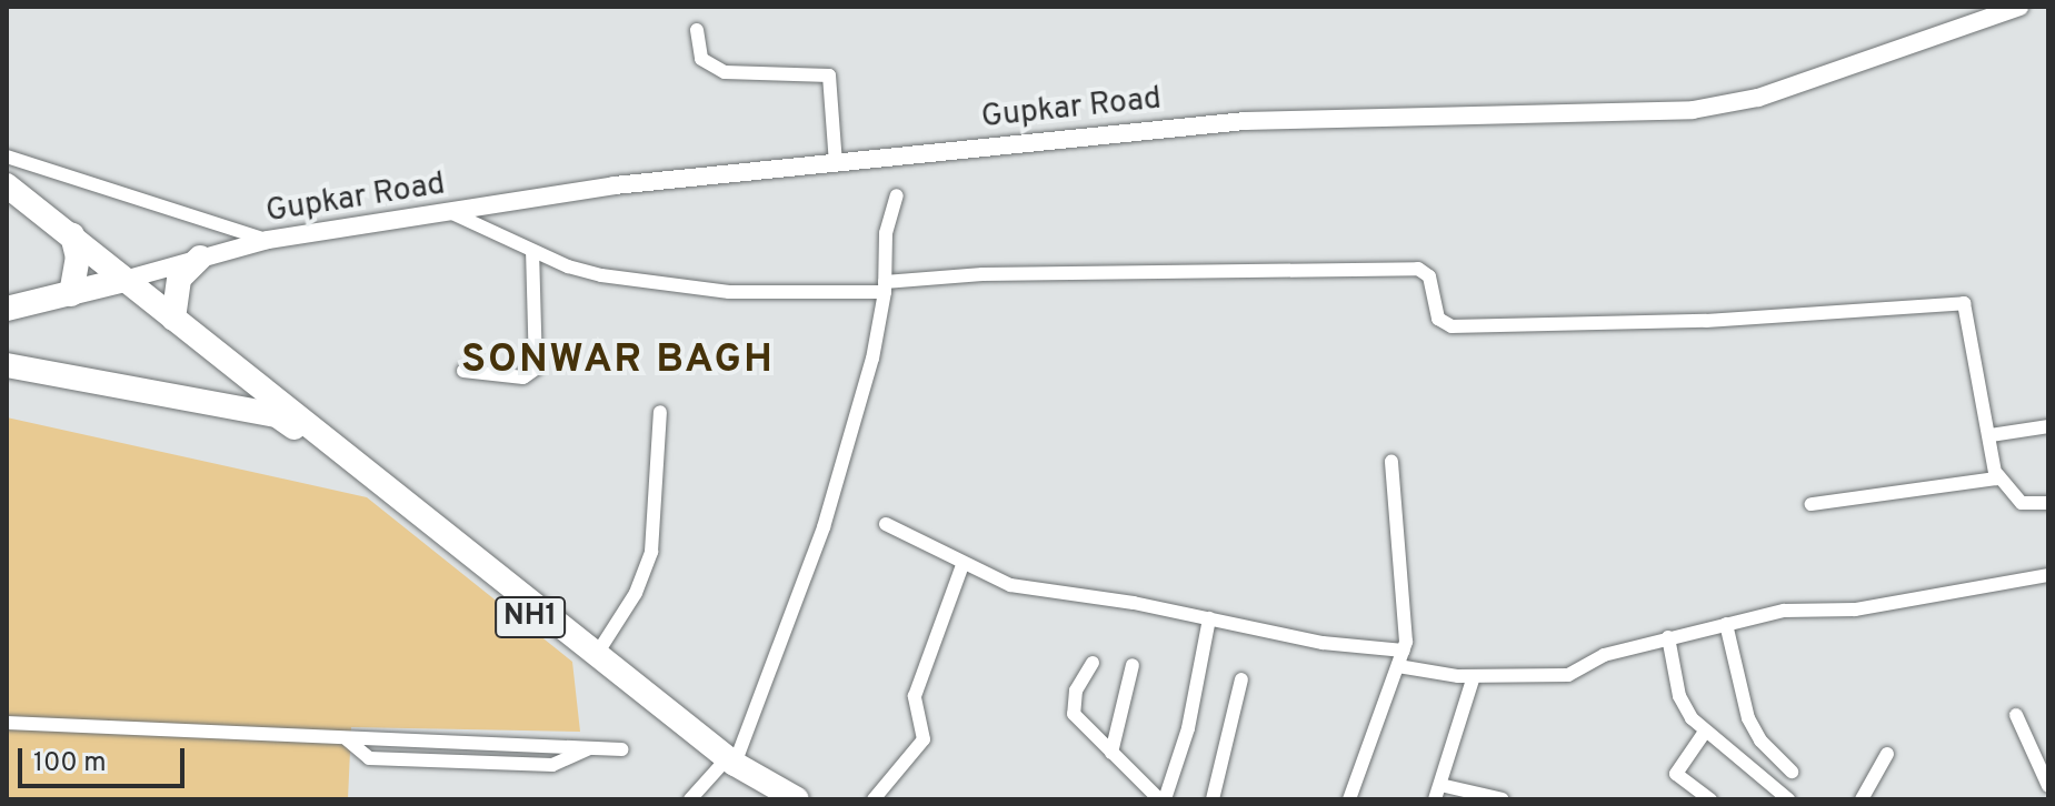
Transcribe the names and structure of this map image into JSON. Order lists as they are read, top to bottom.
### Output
{
  "streets": {
    "highway": ["NH1"],
    "main road": ["Gupkar Road"]
  },
  "crossings": [
    ["Gupkar Road", "NH1"]
  ],
  "districts": ["SONWAR BAGH"],
  "scale_bar": "100 m"
}
